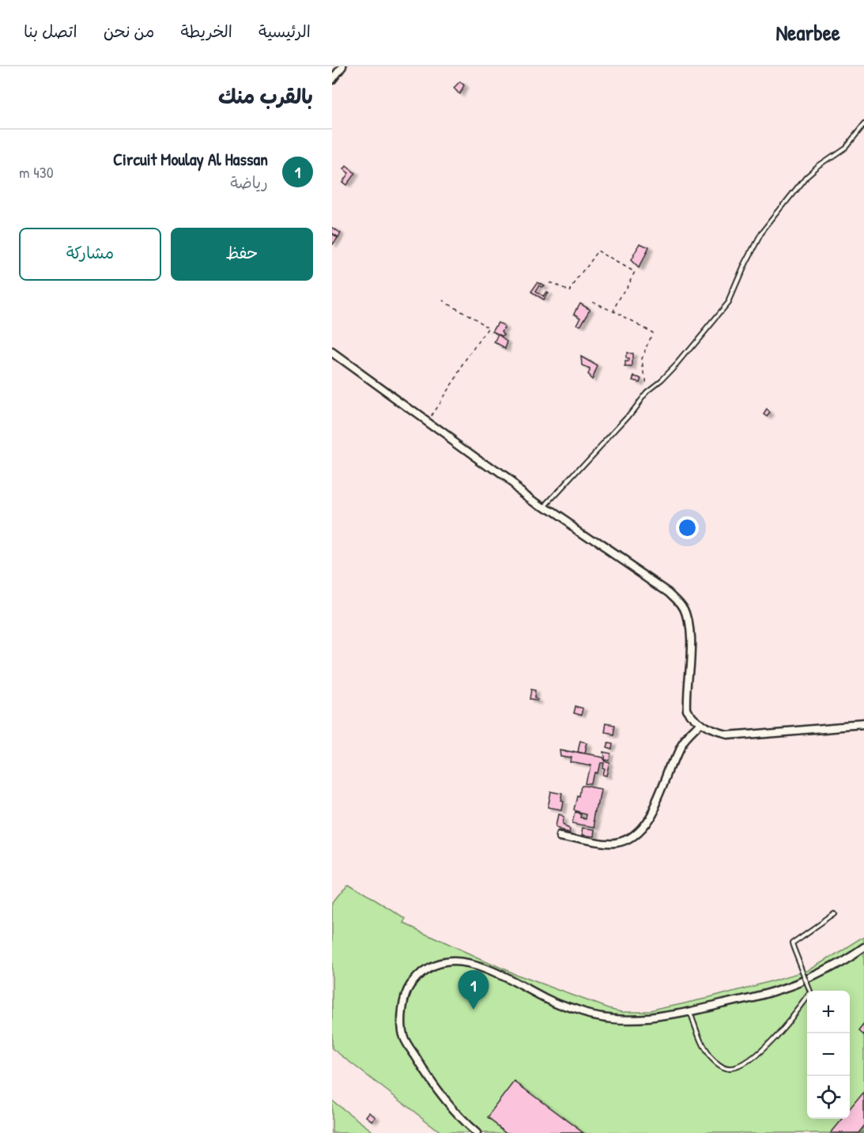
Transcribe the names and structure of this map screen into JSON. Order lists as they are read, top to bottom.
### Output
{
  "page": {
    "header": "Nearbee",
    "nav": [
      "الرئيسية",
      "الخريطة",
      "من نحن",
      "اتصل بنا"
    ],
    "heading": "بالقرب منك",
    "list": [
      {
        "mark": "1",
        "name": "Circuit Moulay Al Hassan",
        "note": "رياضة",
        "value": "430 m"
      }
    ],
    "buttons": ["حفظ", "مشاركة"],
    "pins": "1",
    "map_buttons": ["+", "−"]
  }
}
